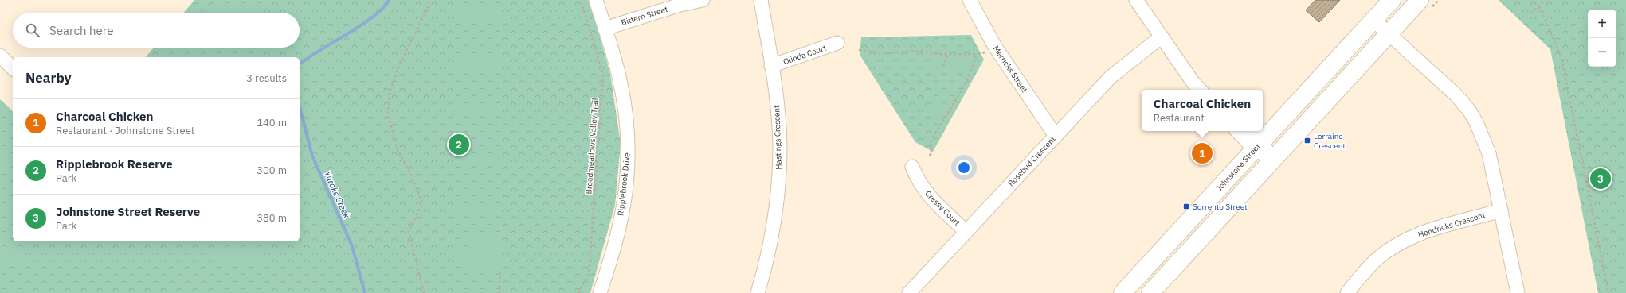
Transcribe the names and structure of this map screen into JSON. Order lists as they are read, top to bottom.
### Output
{
  "streets": {
    "main road": ["Johnstone Street"],
    "street": [
      "Bittern Street",
      "Olinda Court",
      "Merricks Street",
      "Hastings Crescent",
      "Rosebud Crescent",
      "Ripplebrook Drive",
      "Cressy Court",
      "Hendricks Crescent"
    ],
    "path": ["Broadmeadows Valley Trail"]
  },
  "crossings": [
    ["Bittern Street", "Ripplebrook Drive"],
    ["Olinda Court", "Hastings Crescent"],
    ["Merricks Street", "Rosebud Crescent"],
    ["Rosebud Crescent", "Cressy Court"]
  ],
  "water": ["Yuroke Creek"],
  "places": {
    "transit": ["Lorraine Crescent", "Sorrento Street"]
  },
  "page": {
    "map_buttons": ["+", "−"],
    "search": "Search here",
    "heading": ["Nearby", "3 results"],
    "popup": ["Charcoal Chicken", "Restaurant"],
    "list": [
      {
        "mark": "1",
        "name": "Charcoal Chicken",
        "note": "Restaurant · Johnstone Street",
        "value": "140 m"
      },
      {
        "mark": "2",
        "name": "Ripplebrook Reserve",
        "note": "Park",
        "value": "300 m"
      },
      {
        "mark": "3",
        "name": "Johnstone Street Reserve",
        "note": "Park",
        "value": "380 m"
      }
    ],
    "pins": ["2", "1", "3"]
  }
}
